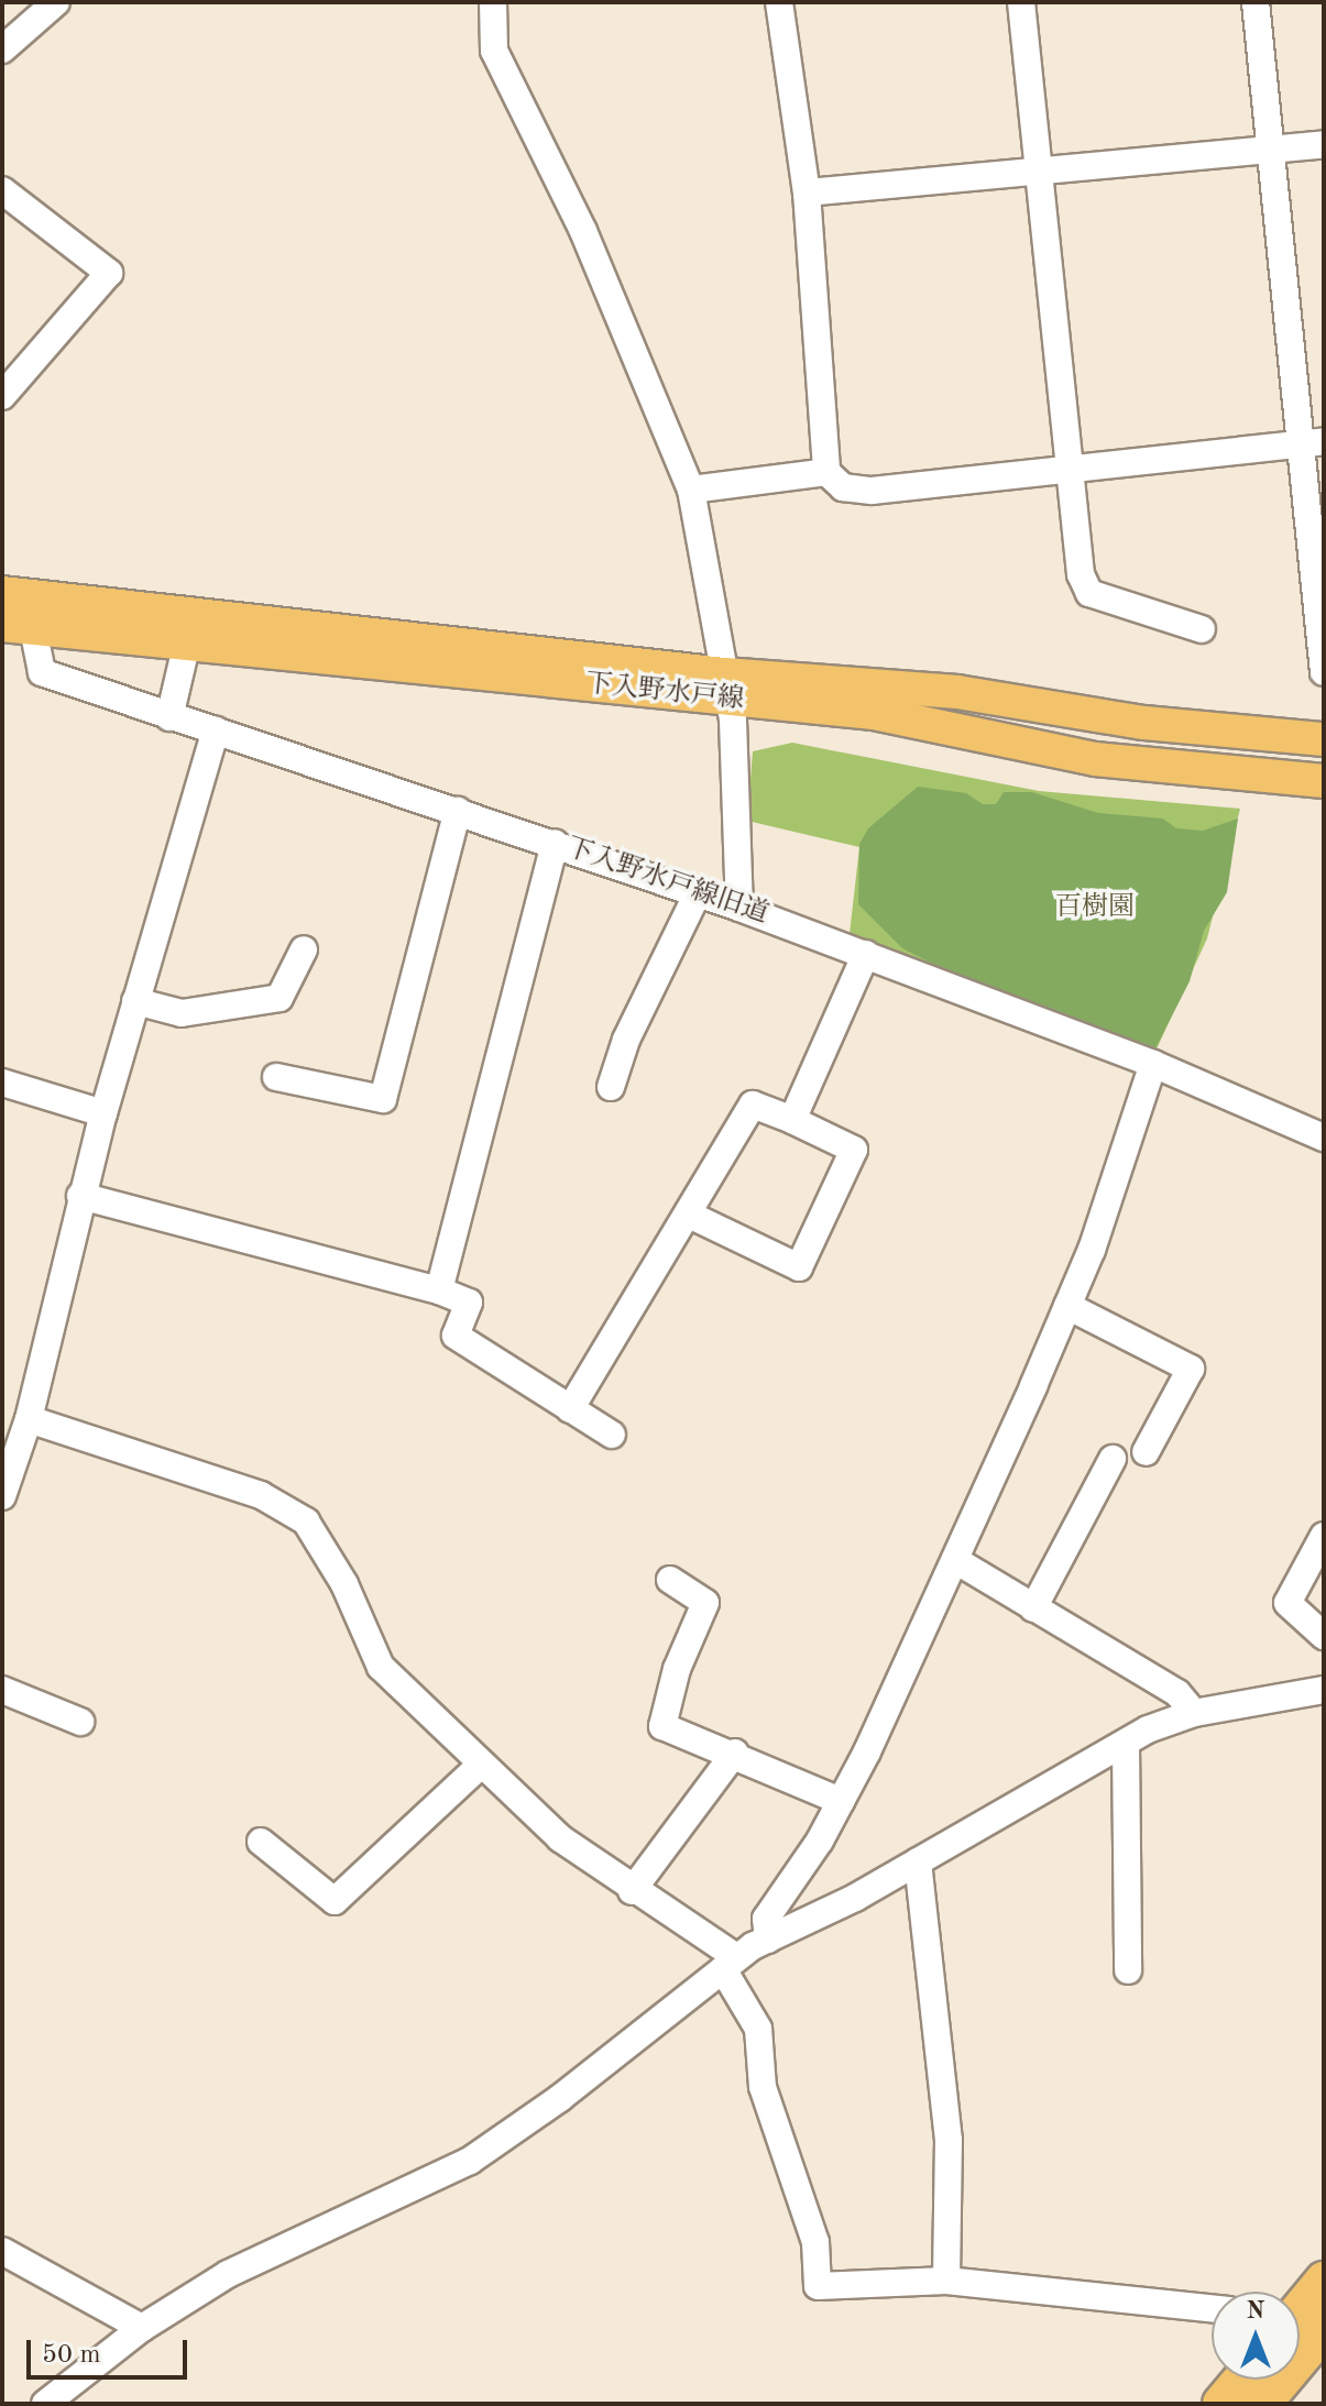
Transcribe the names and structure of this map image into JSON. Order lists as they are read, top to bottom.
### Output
{
  "streets": {
    "main road": ["下入野水戸線"],
    "street": ["下入野水戸線旧道"]
  },
  "crossings": [
    ["下入野水戸線", "下入野水戸線旧道"]
  ],
  "parks": ["百樹園"],
  "scale_bar": "50 m",
  "north": "top"
}
